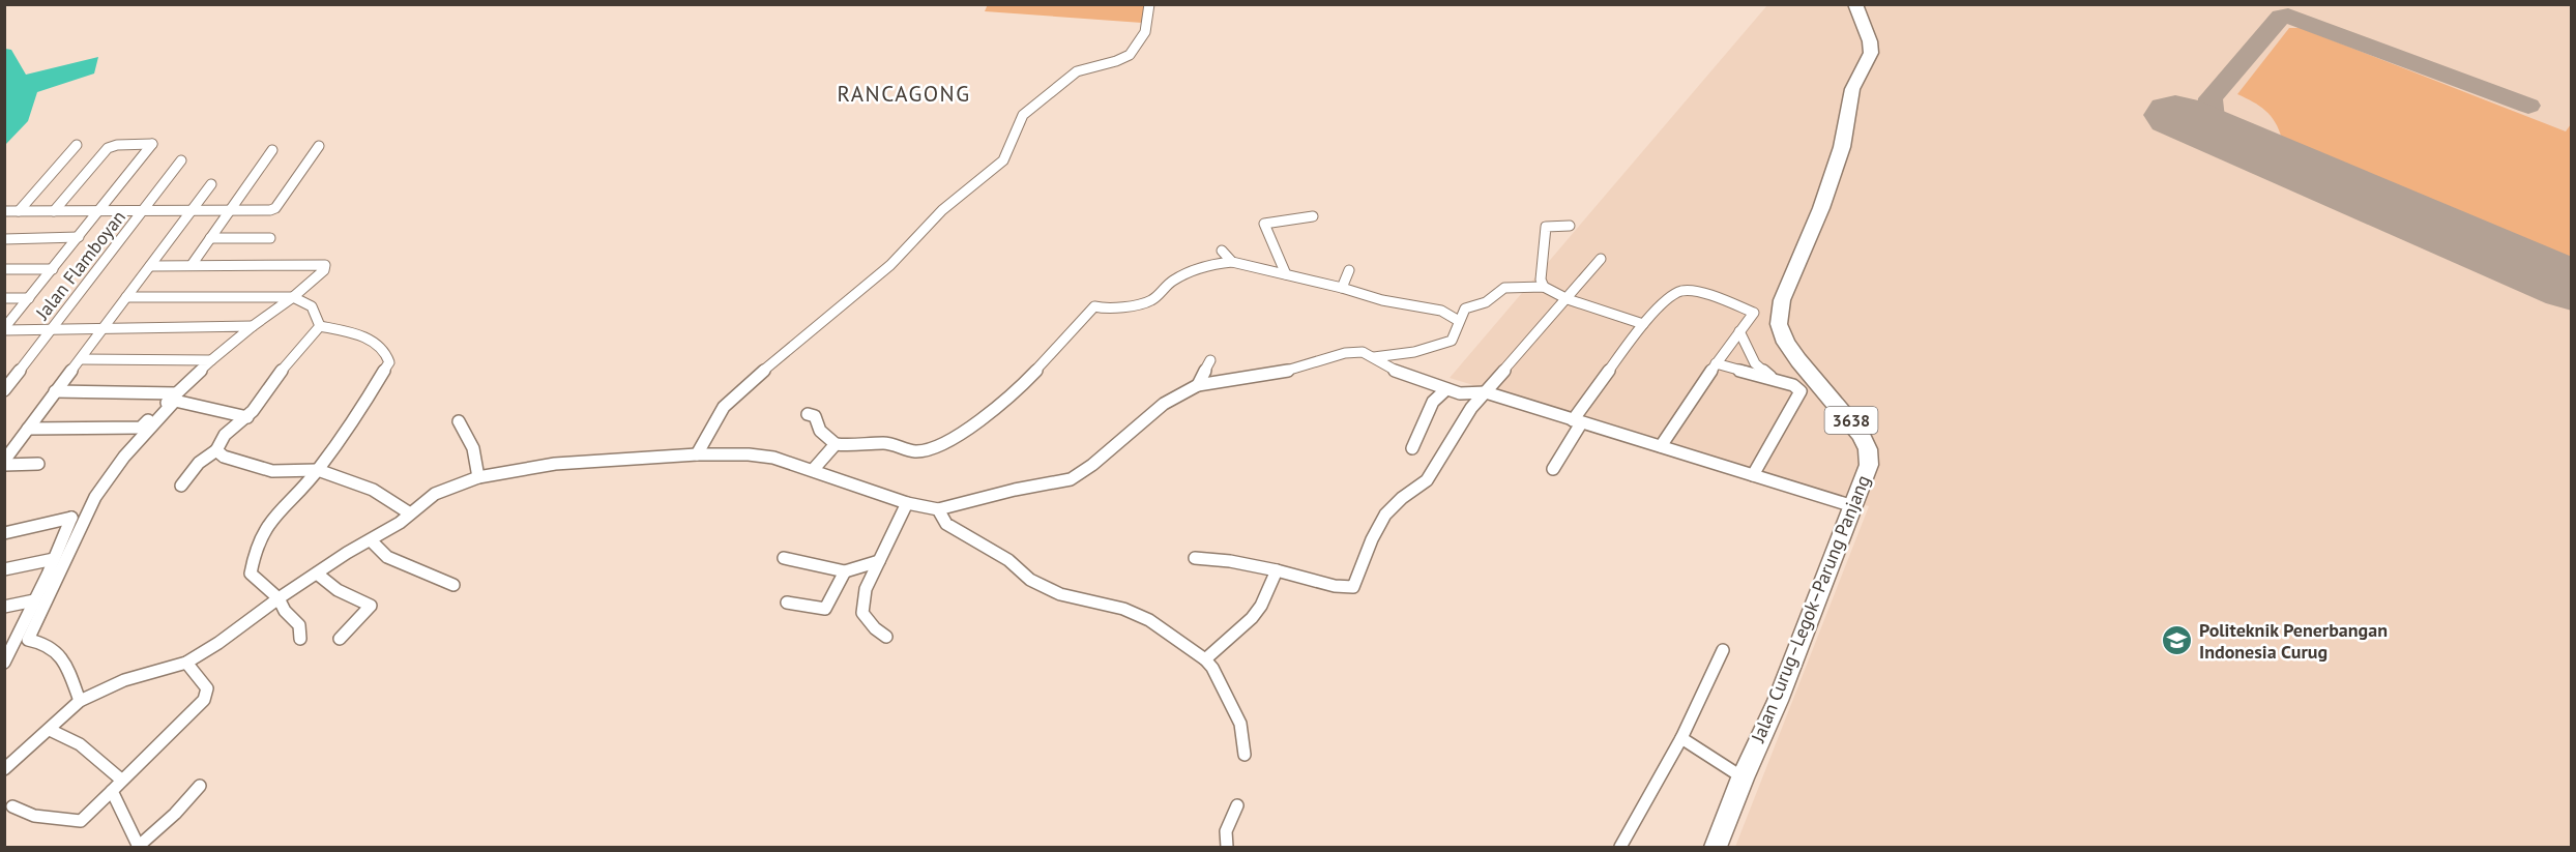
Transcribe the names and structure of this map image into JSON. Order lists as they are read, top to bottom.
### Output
{
  "streets": {
    "main road": ["3638", "Jalan Curug–Legok–Parung Panjang"],
    "street": ["Jalan Flamboyan"]
  },
  "districts": ["RANCAGONG"],
  "places": {
    "school or university": ["Politeknik Penerbangan Indonesia Curug"]
  }
}
